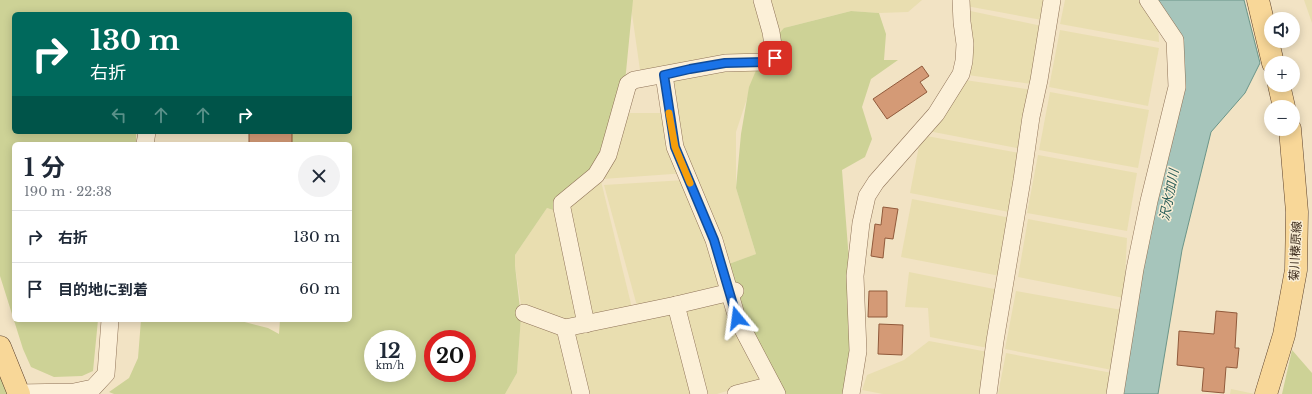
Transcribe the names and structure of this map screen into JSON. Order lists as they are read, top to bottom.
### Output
{
  "streets": {
    "main road": ["菊川榛原線"]
  },
  "water": ["沢水加川"],
  "page": {
    "map_buttons": ["+", "−"],
    "turn": ["130 m", "右折"],
    "heading": ["1 分", "190 m · 22:38"],
    "list": [
      {
        "name": "右折",
        "value": "130 m"
      },
      {
        "name": "目的地に到着",
        "value": "60 m"
      }
    ],
    "speed": "12 km/h",
    "limit": "20"
  }
}
